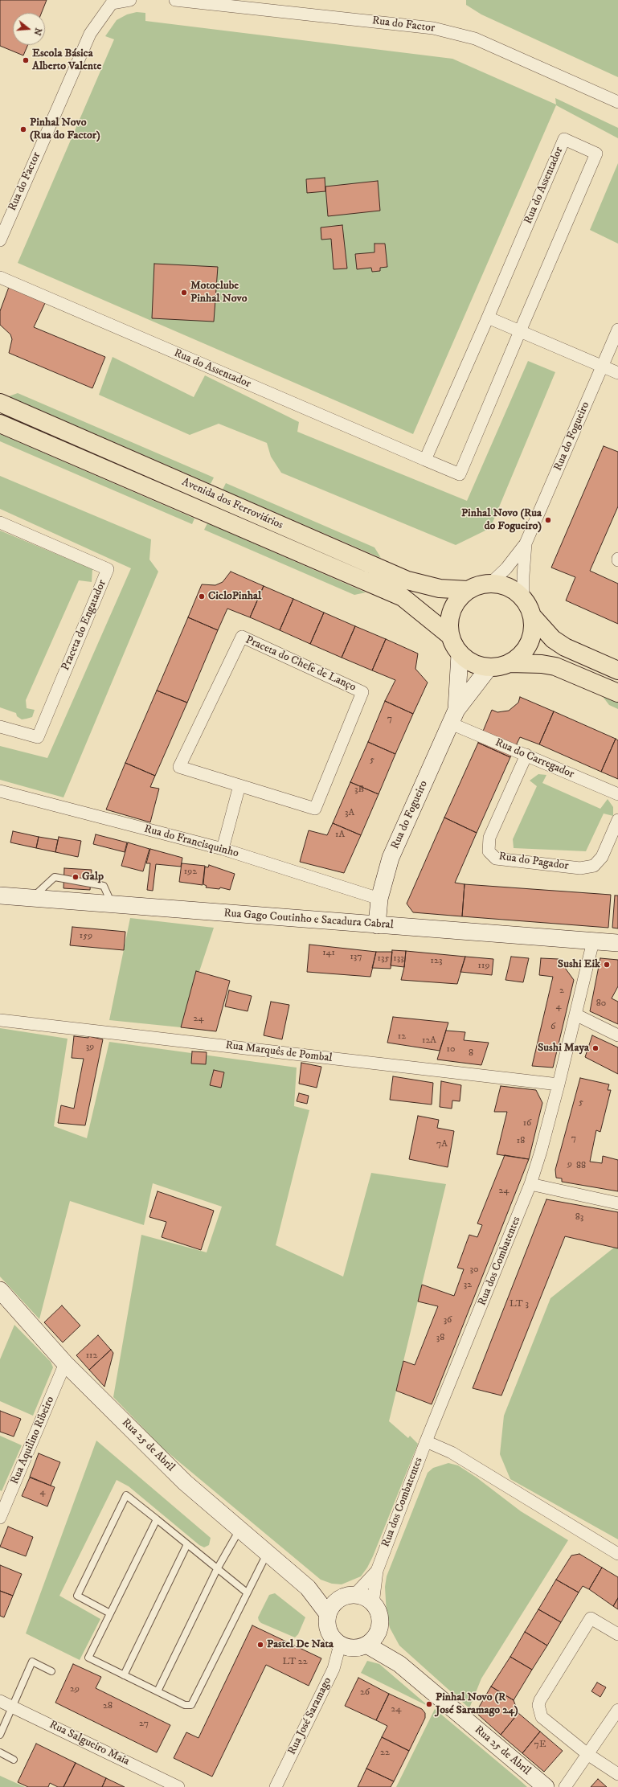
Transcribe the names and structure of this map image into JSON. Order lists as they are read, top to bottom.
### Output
{
  "streets": {
    "main road": ["Avenida dos Ferroviários"],
    "street": [
      "Rua do Factor",
      "Rua do Assentador",
      "Rua do Fogueiro",
      "Praceta do Engatador",
      "Praceta do Chefe de Lanço",
      "Rua do Carregador",
      "Rua do Francisquinho",
      "Rua do Pagador",
      "Rua Gago Coutinho e Sacadura Cabral",
      "Rua Marquês de Pombal",
      "Rua dos Combatentes",
      "Rua Aquilino Ribeiro",
      "Rua 25 de Abril",
      "Rua José Saramago",
      "Rua Salgueiro Maia"
    ]
  },
  "crossings": [
    ["Rua do Fogueiro", "Avenida dos Ferroviários"],
    ["Rua do Fogueiro", "Rua do Carregador"],
    ["Rua do Fogueiro", "Rua do Francisquinho"],
    ["Rua do Fogueiro", "Rua Gago Coutinho e Sacadura Cabral"],
    ["Rua do Carregador", "Rua do Pagador"],
    ["Rua Gago Coutinho e Sacadura Cabral", "Rua dos Combatentes"],
    ["Rua Marquês de Pombal", "Rua dos Combatentes"],
    ["Rua dos Combatentes", "Rua 25 de Abril"],
    ["Rua dos Combatentes", "Rua José Saramago"],
    ["Rua Aquilino Ribeiro", "Rua 25 de Abril"],
    ["Rua 25 de Abril", "Rua José Saramago"]
  ],
  "places": [
    "Escola Básica Alberto Valente",
    "Pinhal Novo (Rua do Factor)",
    "Motoclube Pinhal Novo",
    "Pinhal Novo (Rua do Fogueiro)",
    "CicloPinhal",
    "Galp",
    "Sushi Eik",
    "Sushi Maya",
    "Pastel De Nata",
    "Pinhal Novo (R José Saramago 24)"
  ],
  "house_numbers": [
    "7",
    "5",
    "3B",
    "3A",
    "1A",
    "192",
    "159",
    "141",
    "137",
    "135",
    "133",
    "123",
    "119",
    "2",
    "80",
    "4",
    "24",
    "6",
    "12",
    "12A",
    "39",
    "10",
    "8",
    "5",
    "16",
    "7",
    "18",
    "7A",
    "9",
    "88",
    "24",
    "83",
    "30",
    "32",
    "LT 3",
    "36",
    "38",
    "112",
    "4",
    "LT 22",
    "29",
    "26",
    "28",
    "24",
    "27",
    "7E",
    "22"
  ],
  "north": "right"
}
